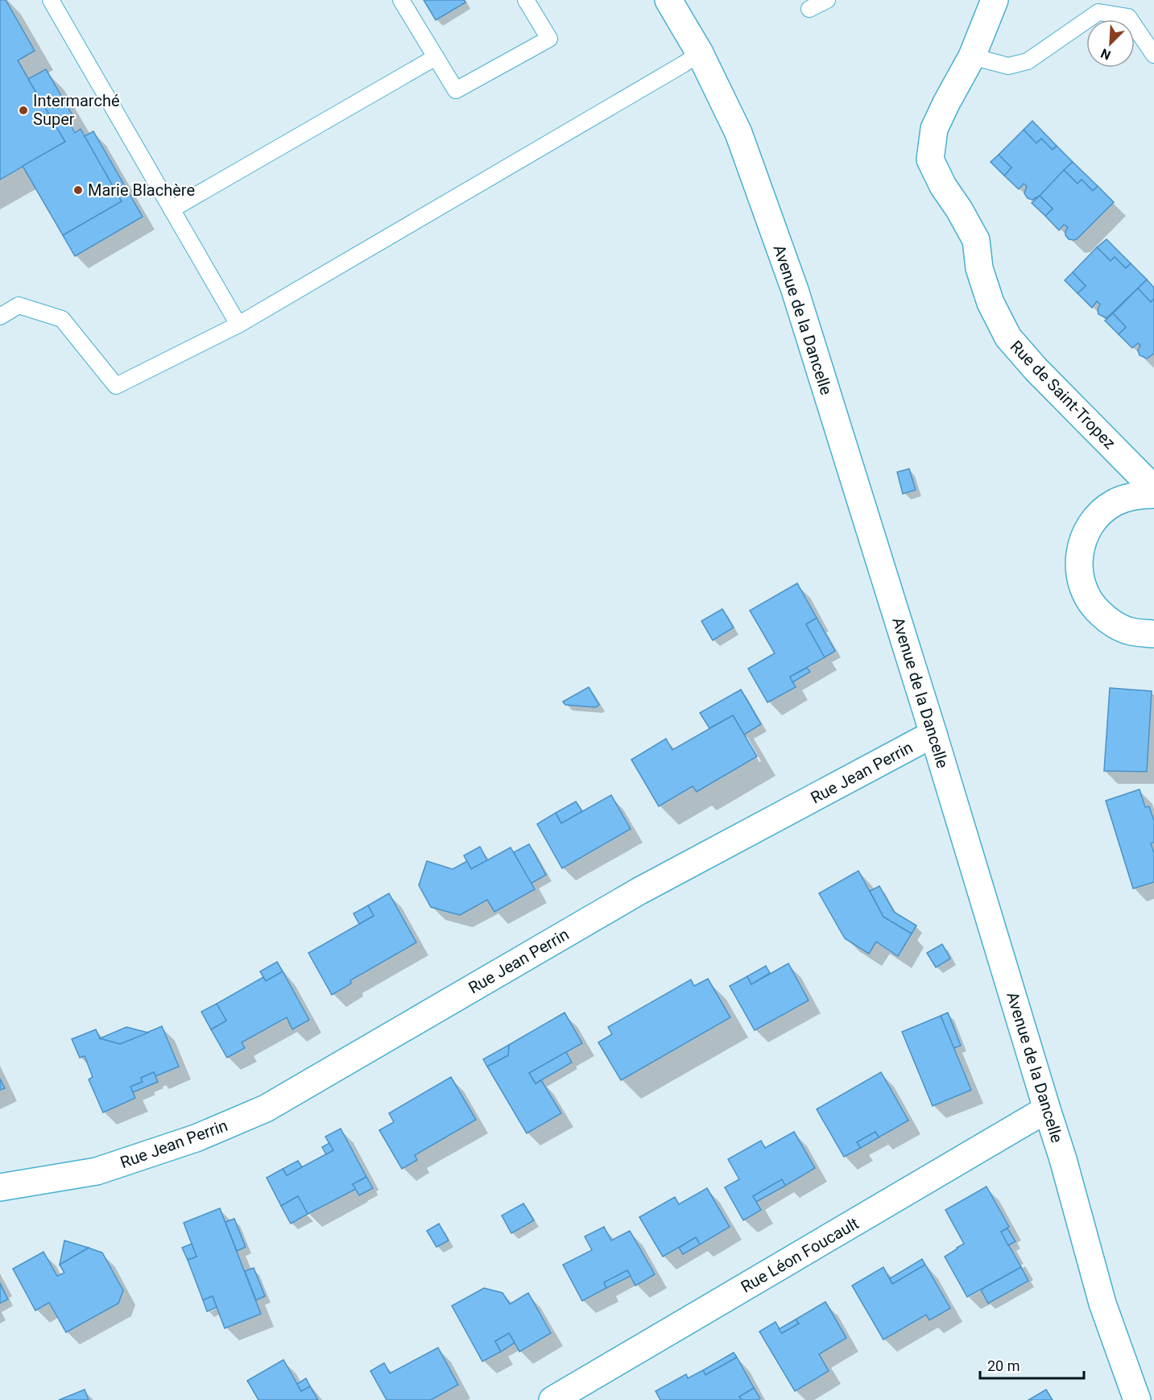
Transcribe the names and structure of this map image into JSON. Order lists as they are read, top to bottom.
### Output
{
  "streets": {
    "street": [
      "Avenue de la Dancelle",
      "Rue de Saint-Tropez",
      "Rue Jean Perrin",
      "Rue Léon Foucault"
    ]
  },
  "crossings": [
    ["Avenue de la Dancelle", "Rue Jean Perrin"],
    ["Avenue de la Dancelle", "Rue Léon Foucault"]
  ],
  "places": ["Intermarché Super", "Marie Blachère"],
  "scale_bar": "20 m",
  "north": "bottom left"
}
